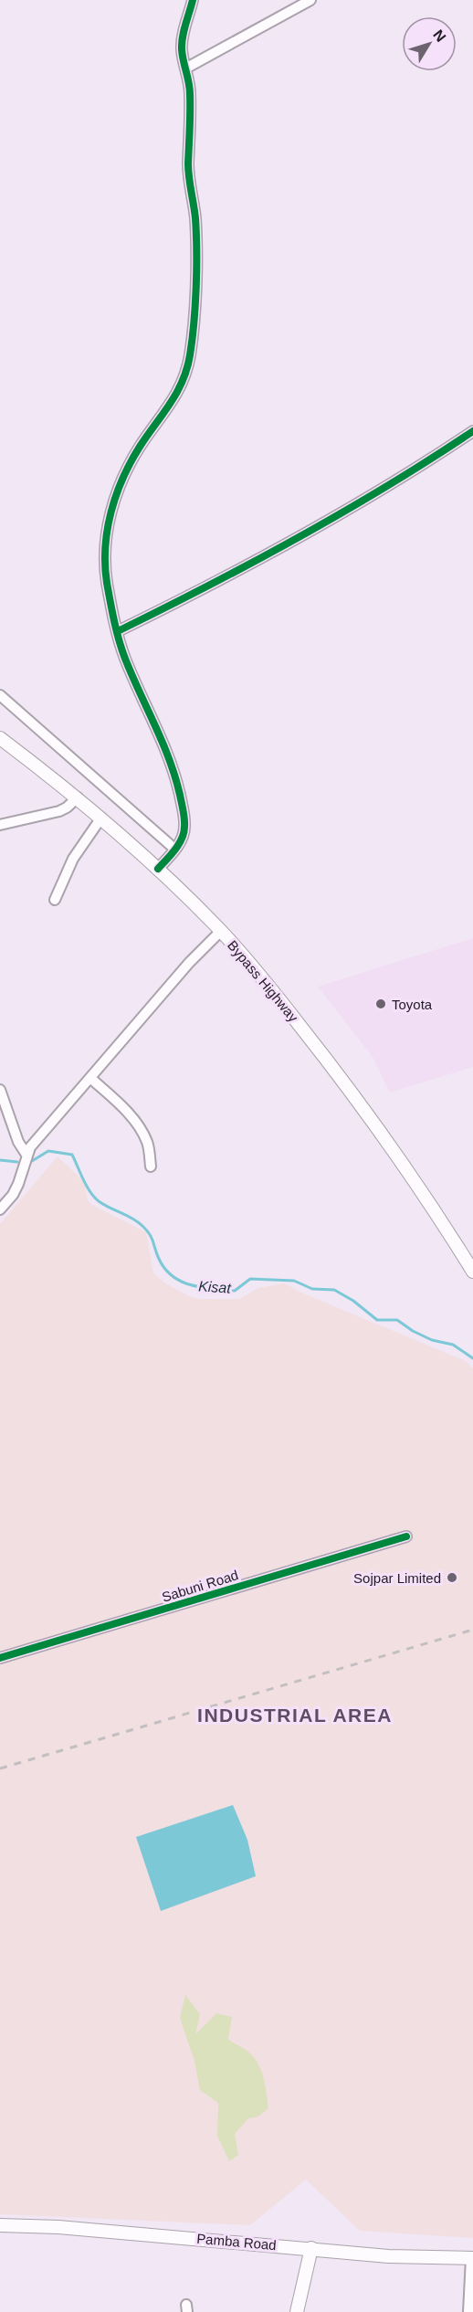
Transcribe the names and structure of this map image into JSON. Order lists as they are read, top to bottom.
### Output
{
  "streets": {
    "main road": ["Bypass Highway", "Pamba Road"],
    "street": ["Sabuni Road"]
  },
  "districts": ["INDUSTRIAL AREA"],
  "water": ["Kisat"],
  "places": ["Toyota", "Sojpar Limited"],
  "north": "top right"
}
